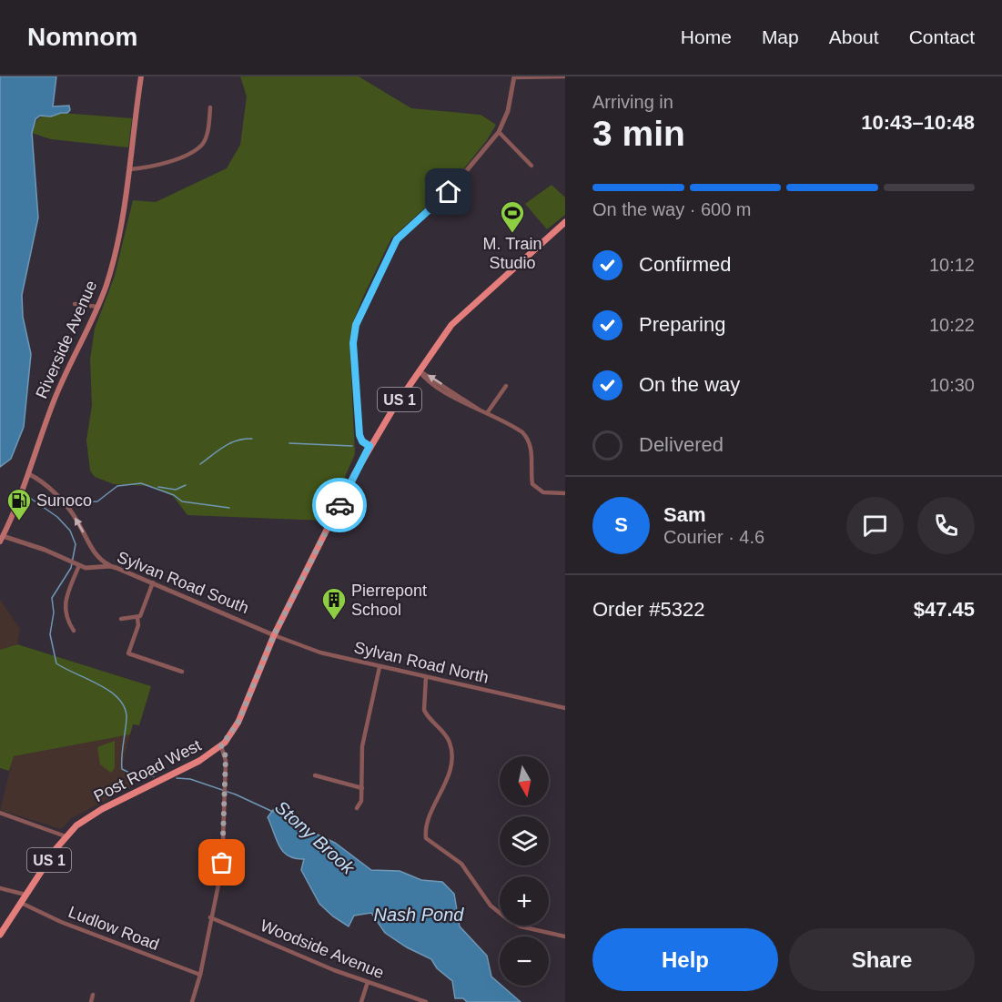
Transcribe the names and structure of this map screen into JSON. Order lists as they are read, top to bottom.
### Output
{
  "streets": {
    "main road": ["Riverside Avenue", "US 1", "Post Road West"],
    "street": [
      "Sylvan Road South",
      "Sylvan Road North",
      "Ludlow Road",
      "Woodside Avenue"
    ]
  },
  "crossings": [
    ["Riverside Avenue", "Sylvan Road South"],
    ["Sylvan Road South", "Sylvan Road North"],
    ["Sylvan Road South", "Post Road West"],
    ["Sylvan Road North", "Post Road West"],
    ["Post Road West", "Ludlow Road"]
  ],
  "water": ["Stony Brook", "Nash Pond"],
  "places": {
    "sports": ["M. Train Studio"],
    "fuel station": ["Sunoco"],
    "building": ["Pierrepont School"]
  },
  "north": "bottom",
  "page": {
    "header": "Nomnom",
    "nav": [
      "Home",
      "Map",
      "About",
      "Contact"
    ],
    "heading": ["3 min", "Arriving in", "10:43–10:48"],
    "panel": [
      "Sam",
      "Courier · 4.6",
      "Order #5322",
      "$47.45"
    ],
    "bar": "On the way · 600 m",
    "list": [
      ["Confirmed", "10:12"],
      ["Preparing", "10:22"],
      ["On the way", "10:30"],
      "Delivered"
    ],
    "round": "S",
    "map_buttons": ["+", "−"],
    "buttons": ["Help", "Share"]
  }
}
